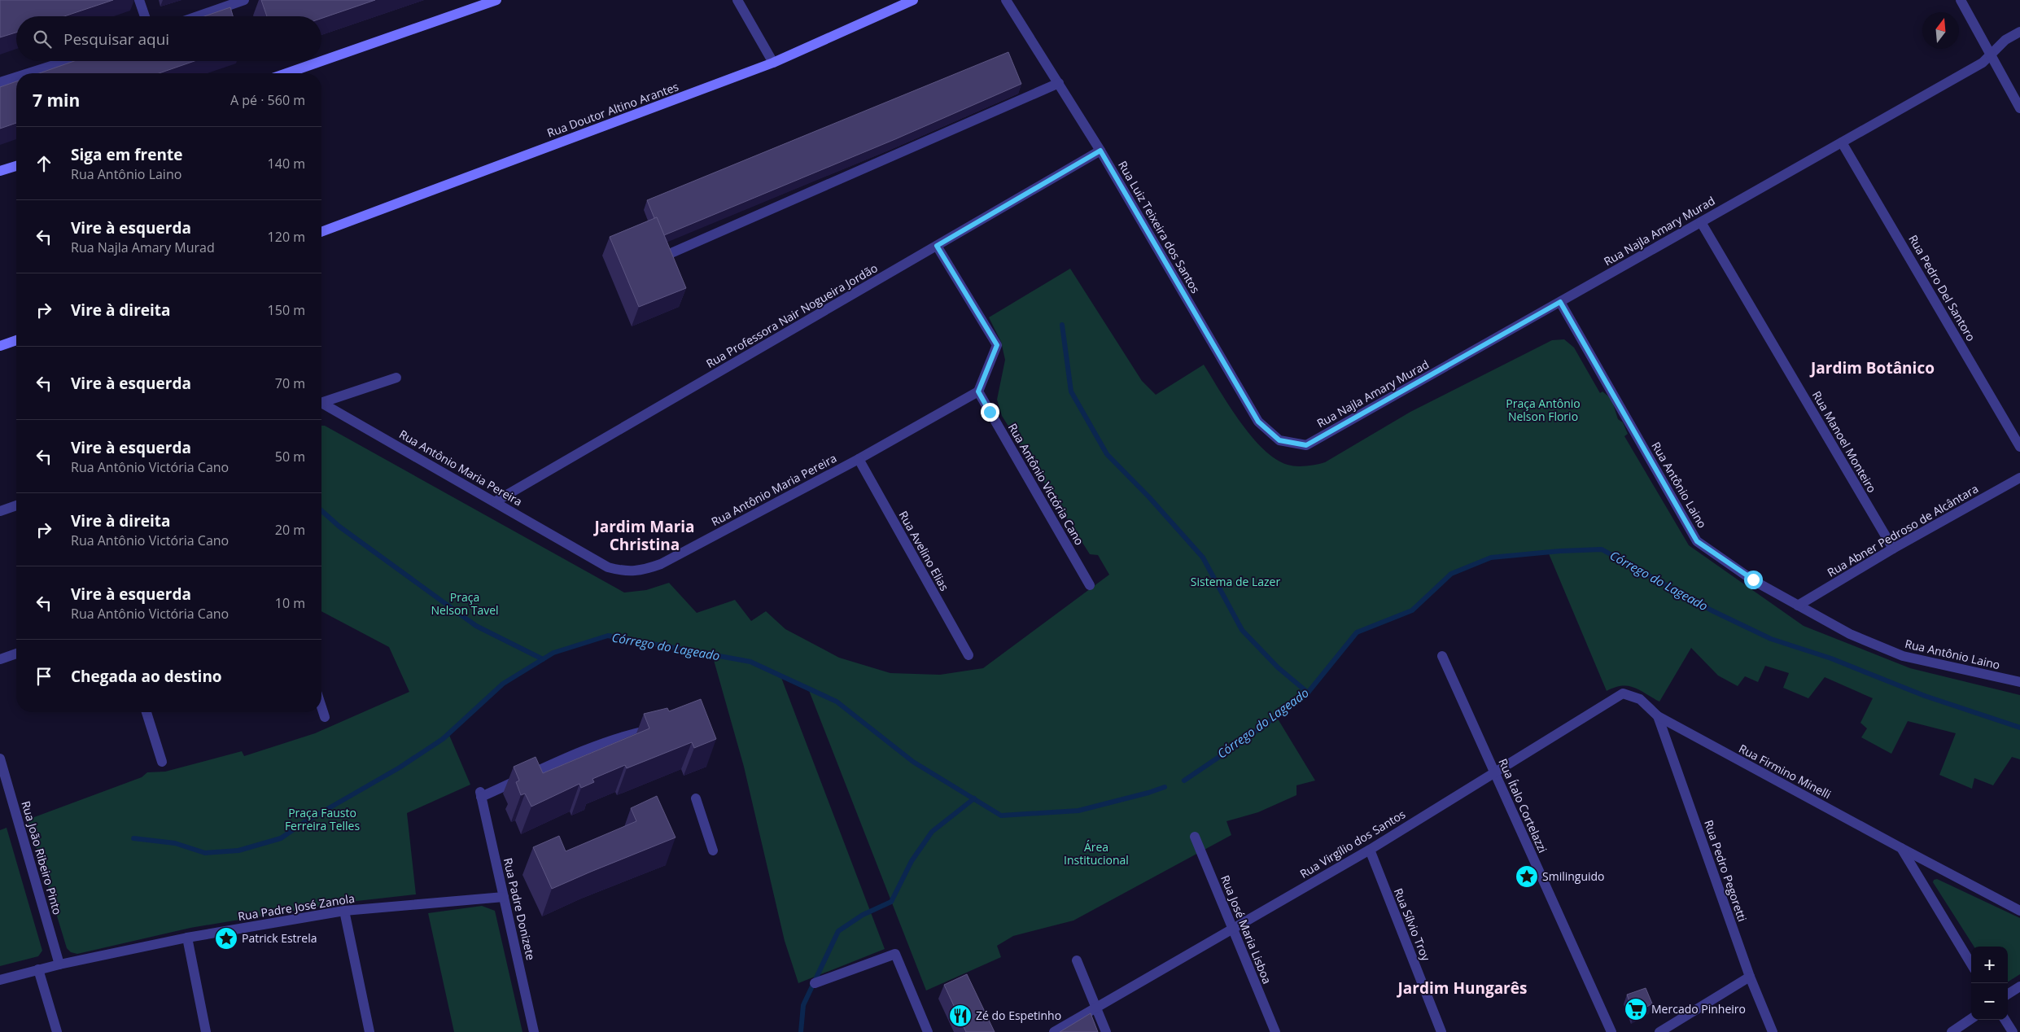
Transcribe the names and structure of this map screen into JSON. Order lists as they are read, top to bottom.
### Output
{
  "streets": {
    "street": [
      "Rua Doutor Altino Arantes",
      "Rua Luiz Teixeira dos Santos",
      "Rua Najla Amary Murad",
      "Rua Pedro Del Santoro",
      "Rua Professora Nair Nogueira Jordão",
      "Rua Manoel Monteiro",
      "Rua Antônio Maria Pereira",
      "Rua Antônio Victória Cano",
      "Rua Antônio Laino",
      "Rua Abner Pedroso de Alcântara",
      "Rua Avelino Elias",
      "Rua Firmino Minelli",
      "Rua Ítalo Cortelazzi",
      "Rua Virgílio dos Santos",
      "Rua João Ribeiro Pinto",
      "Rua Pedro Pegoretti",
      "Rua Padre José Zanola",
      "Rua Padre Donizete",
      "Rua Sílvio Troy",
      "Rua José Maria Lisboa"
    ]
  },
  "crossings": [
    ["Rua Luiz Teixeira dos Santos", "Rua Najla Amary Murad"],
    ["Rua Luiz Teixeira dos Santos", "Rua Professora Nair Nogueira Jordão"],
    ["Rua Najla Amary Murad", "Rua Pedro Del Santoro"],
    ["Rua Najla Amary Murad", "Rua Manoel Monteiro"],
    ["Rua Najla Amary Murad", "Rua Antônio Laino"],
    ["Rua Professora Nair Nogueira Jordão", "Rua Antônio Maria Pereira"],
    ["Rua Manoel Monteiro", "Rua Abner Pedroso de Alcântara"],
    ["Rua Antônio Maria Pereira", "Rua Antônio Victória Cano"],
    ["Rua Antônio Maria Pereira", "Rua Avelino Elias"],
    ["Rua Antônio Laino", "Rua Abner Pedroso de Alcântara"],
    ["Rua Firmino Minelli", "Rua Virgílio dos Santos"],
    ["Rua Firmino Minelli", "Rua Pedro Pegoretti"],
    ["Rua Ítalo Cortelazzi", "Rua Virgílio dos Santos"],
    ["Rua Virgílio dos Santos", "Rua Pedro Pegoretti"],
    ["Rua Virgílio dos Santos", "Rua Sílvio Troy"],
    ["Rua Virgílio dos Santos", "Rua José Maria Lisboa"],
    ["Rua João Ribeiro Pinto", "Rua Padre José Zanola"],
    ["Rua Padre José Zanola", "Rua Padre Donizete"]
  ],
  "districts": ["Jardim Botânico", "Jardim Maria Christina", "Jardim Hungarês"],
  "water": ["Córrego do Lageado"],
  "parks": [
    "Praça Antônio Nelson Florio",
    "Sistema de Lazer",
    "Praça Nelson Tavel",
    "Praça Fausto Ferreira Telles",
    "Área Institucional"
  ],
  "places": {
    "place": ["Smilinguido", "Patrick Estrela"],
    "supermarket": ["Mercado Pinheiro"],
    "restaurant": ["Zé do Espetinho"]
  },
  "north": "top",
  "page": {
    "search": "Pesquisar aqui",
    "heading": ["7 min", "A pé · 560 m"],
    "list": [
      ["Siga em frente", "Rua Antônio Laino", "140 m"],
      ["Vire à esquerda", "Rua Najla Amary Murad", "120 m"],
      ["Vire à direita", "150 m"],
      ["Vire à esquerda", "70 m"],
      ["Vire à esquerda", "Rua Antônio Victória Cano", "50 m"],
      ["Vire à direita", "Rua Antônio Victória Cano", "20 m"],
      ["Vire à esquerda", "Rua Antônio Victória Cano", "10 m"],
      "Chegada ao destino"
    ],
    "map_buttons": ["+", "−"]
  }
}
